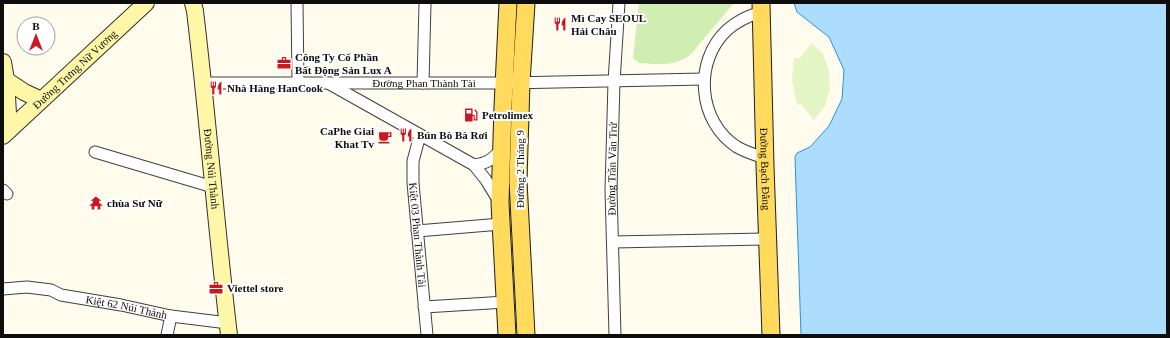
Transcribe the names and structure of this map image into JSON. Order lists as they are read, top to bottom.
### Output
{
  "streets": {
    "main road": [
      "Đường Trưng Nữ Vương",
      "Đường Núi Thành",
      "Đường 2 Tháng 9",
      "Đường Bạch Đằng"
    ],
    "street": [
      "Đường Phan Thành Tài",
      "Đường Trần Văn Trứ",
      "Kiệt 03 Phan Thành Tài",
      "Kiệt 62 Núi Thành"
    ]
  },
  "crossings": [
    ["Đường Phan Thành Tài", "Đường Núi Thành"],
    ["Đường Phan Thành Tài", "Đường 2 Tháng 9"],
    ["Đường Phan Thành Tài", "Đường Trần Văn Trứ"],
    ["Đường Phan Thành Tài", "Kiệt 03 Phan Thành Tài"],
    ["Đường Núi Thành", "Kiệt 62 Núi Thành"]
  ],
  "places": {
    "restaurant": ["Mì Cay SEOUL Hải Châu", "Nhà Hàng HanCook", "Bún Bò Bà Rơi"],
    "office": ["Công Ty Cổ Phần Bất Động Sản Lux A", "Viettel store"],
    "fuel station": ["Petrolimex"],
    "cafe": ["CaPhe Giai Khat Tv"],
    "temple": ["chùa Sư Nữ"]
  },
  "north": "top"
}
